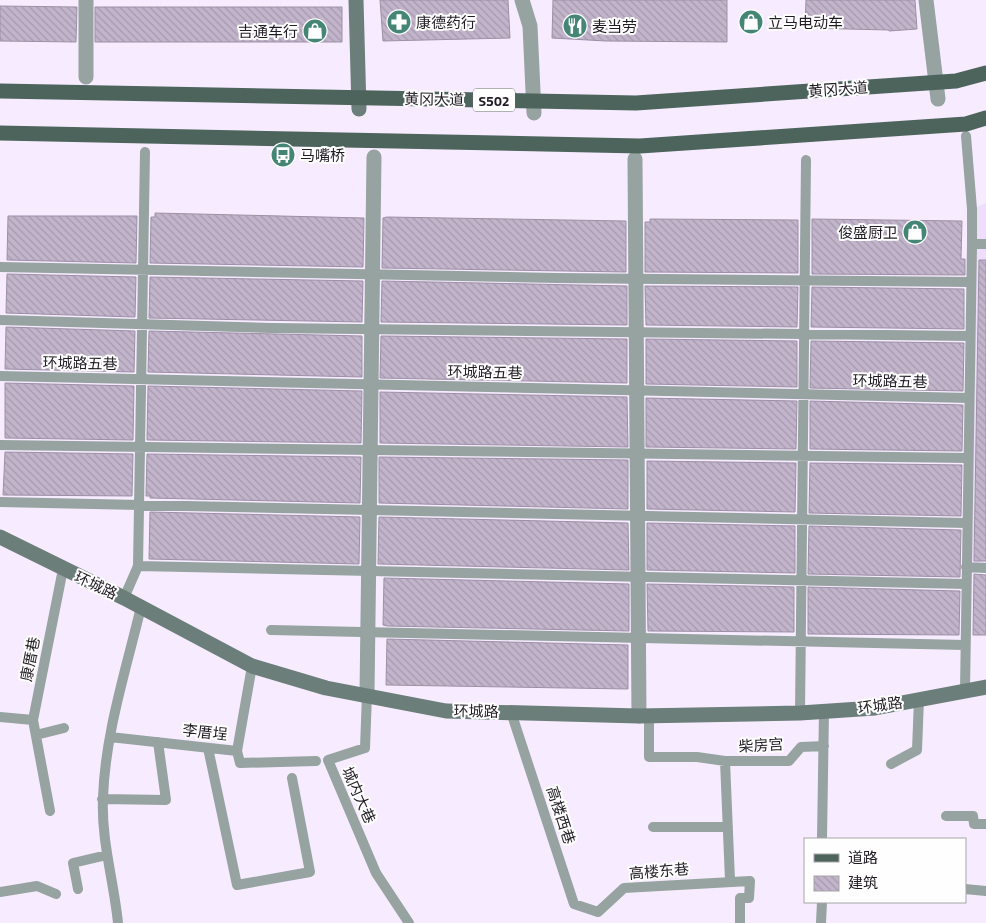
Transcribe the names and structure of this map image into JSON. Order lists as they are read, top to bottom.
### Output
{
  "streets": {
    "main road": ["黄冈大道", "S502", "环城路"],
    "lane": [
      "环城路五巷",
      "康厝巷",
      "李厝埕",
      "柴房宫",
      "城内大巷",
      "高楼西巷",
      "高楼东巷"
    ]
  },
  "crossings": [
    ["环城路", "康厝巷"],
    ["环城路", "柴房宫"],
    ["环城路", "城内大巷"],
    ["环城路", "高楼西巷"],
    ["高楼西巷", "高楼东巷"]
  ],
  "places": {
    "pharmacy": ["康德药行"],
    "shop": ["立马电动车", "吉通车行", "俊盛厨卫"],
    "restaurant": ["麦当劳"],
    "bus stop": ["马嘴桥"]
  },
  "legend": ["道路", "建筑"]
}
